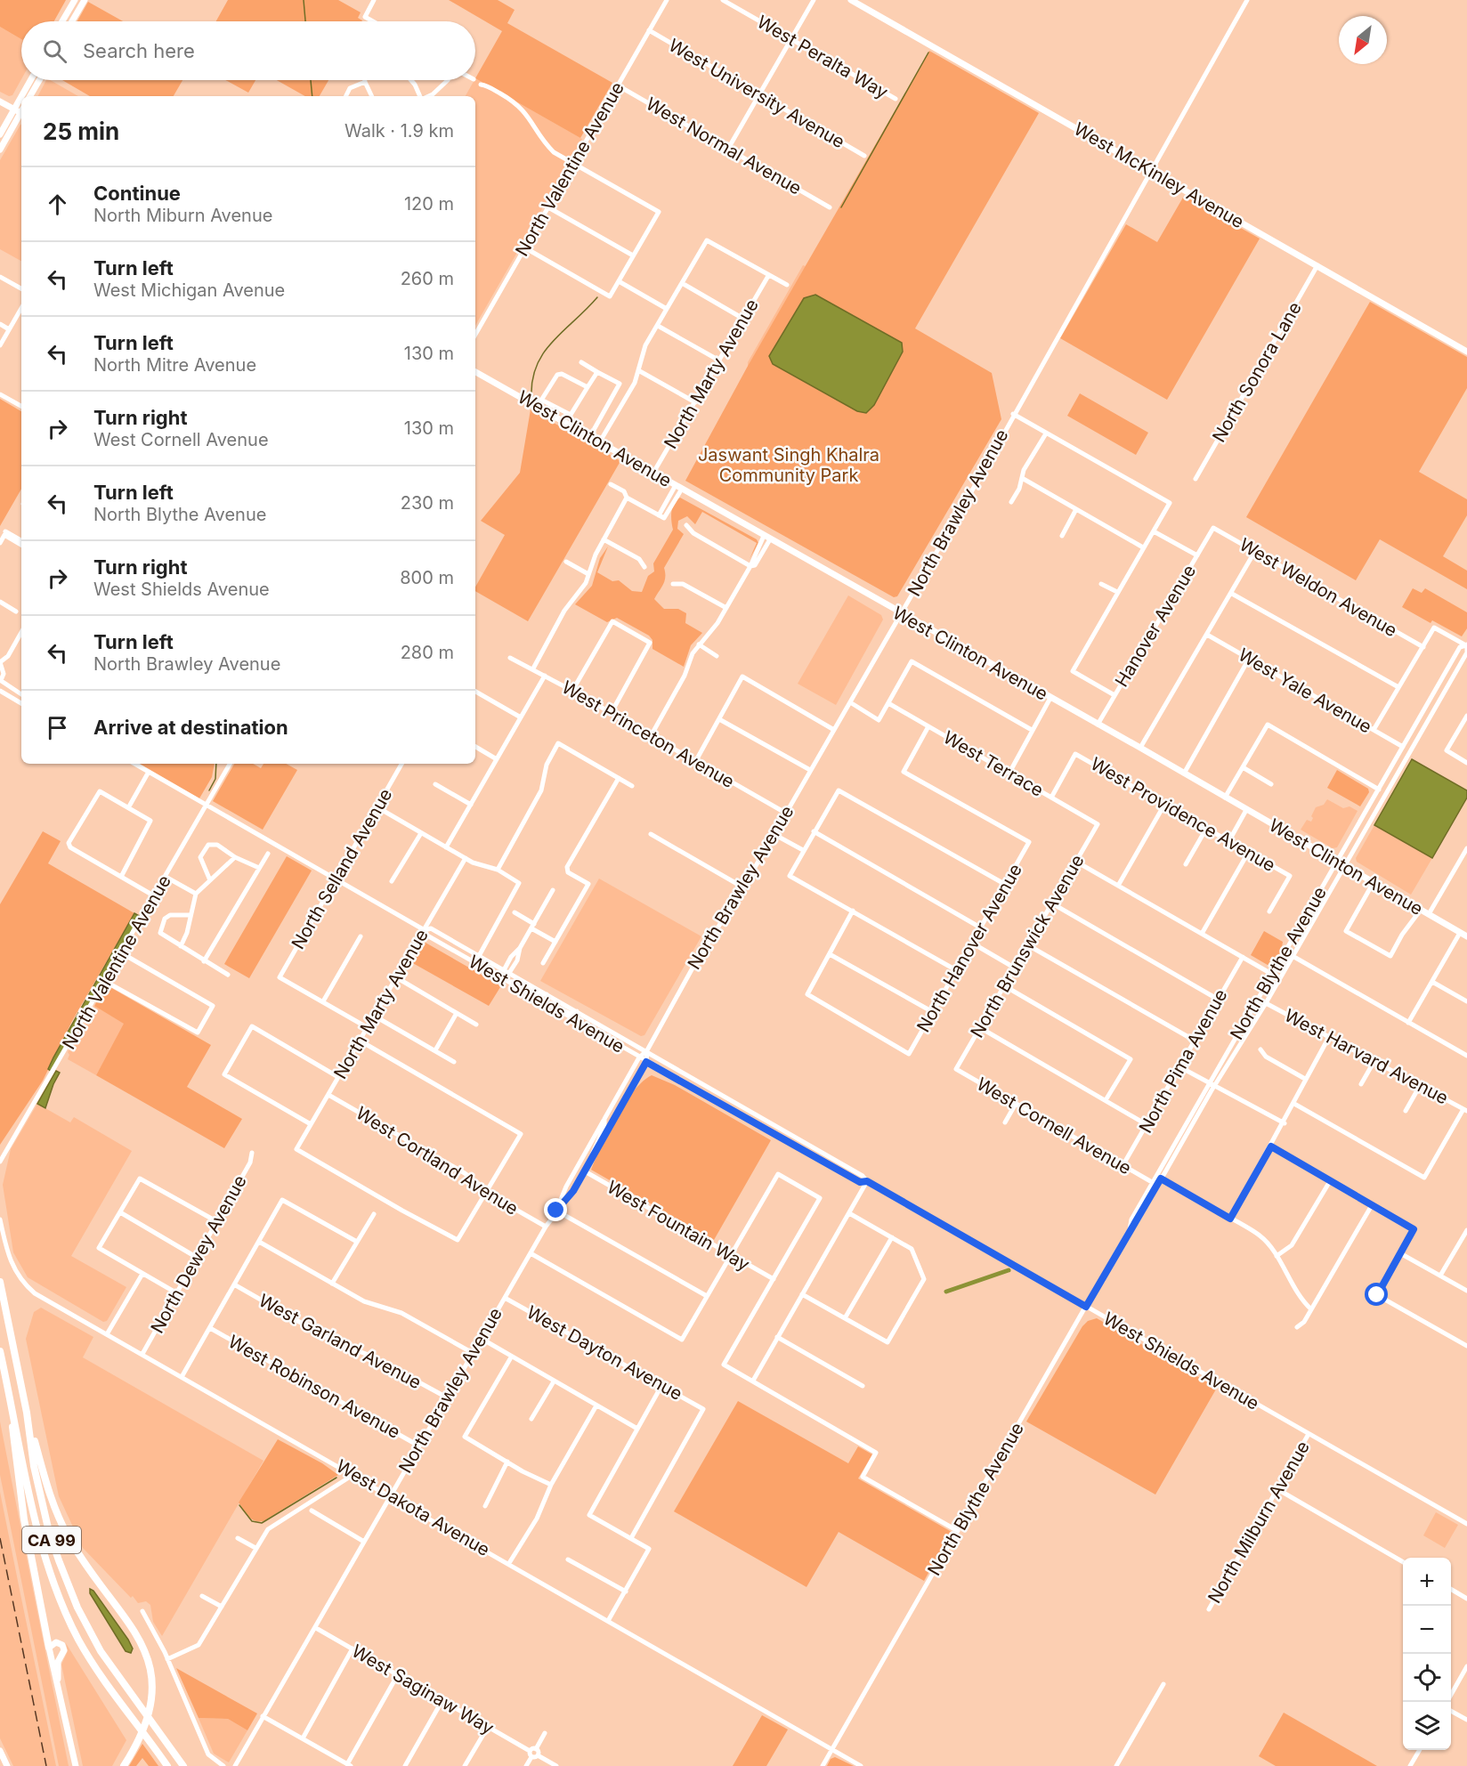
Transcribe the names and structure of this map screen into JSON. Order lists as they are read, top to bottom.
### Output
{
  "streets": {
    "highway": ["CA 99"],
    "main road": ["West McKinley Avenue", "West Clinton Avenue"],
    "street": [
      "West Peralta Way",
      "West University Avenue",
      "West Normal Avenue",
      "North Valentine Avenue",
      "North Sonora Lane",
      "North Marty Avenue",
      "North Brawley Avenue",
      "West Weldon Avenue",
      "Hanover Avenue",
      "West Yale Avenue",
      "West Princeton Avenue",
      "West Terrace",
      "West Providence Avenue",
      "North Selland Avenue",
      "North Brunswick Avenue",
      "North Hanover Avenue",
      "North Blythe Avenue",
      "West Shields Avenue",
      "West Harvard Avenue",
      "North Pima Avenue",
      "West Cornell Avenue",
      "West Cortland Avenue",
      "West Fountain Way",
      "North Dewey Avenue",
      "West Garland Avenue",
      "West Dayton Avenue",
      "West Robinson Avenue",
      "West Dakota Avenue",
      "North Milburn Avenue",
      "West Saginaw Way"
    ]
  },
  "crossings": [
    ["West University Avenue", "North Valentine Avenue"],
    ["West Normal Avenue", "North Valentine Avenue"],
    ["North Valentine Avenue", "West Shields Avenue"],
    ["West McKinley Avenue", "North Sonora Lane"],
    ["West McKinley Avenue", "North Brawley Avenue"],
    ["North Marty Avenue", "West Clinton Avenue"],
    ["North Marty Avenue", "West Shields Avenue"],
    ["North Marty Avenue", "West Cortland Avenue"],
    ["West Clinton Avenue", "North Brawley Avenue"],
    ["West Clinton Avenue", "Hanover Avenue"],
    ["West Clinton Avenue", "North Blythe Avenue"],
    ["North Brawley Avenue", "West Princeton Avenue"],
    ["North Brawley Avenue", "West Shields Avenue"],
    ["North Brawley Avenue", "West Cortland Avenue"],
    ["North Brawley Avenue", "West Fountain Way"],
    ["North Brawley Avenue", "West Garland Avenue"],
    ["North Brawley Avenue", "West Dayton Avenue"],
    ["North Brawley Avenue", "West Robinson Avenue"],
    ["North Brawley Avenue", "West Dakota Avenue"],
    ["North Brawley Avenue", "West Saginaw Way"],
    ["West Weldon Avenue", "Hanover Avenue"],
    ["West Yale Avenue", "North Blythe Avenue"],
    ["West Terrace", "West Providence Avenue"],
    ["West Terrace", "North Brunswick Avenue"],
    ["West Terrace", "North Hanover Avenue"],
    ["North Selland Avenue", "West Shields Avenue"],
    ["North Brunswick Avenue", "West Cornell Avenue"],
    ["North Blythe Avenue", "West Shields Avenue"],
    ["North Blythe Avenue", "West Harvard Avenue"],
    ["North Blythe Avenue", "West Cornell Avenue"],
    ["North Blythe Avenue", "West Dakota Avenue"],
    ["West Shields Avenue", "North Milburn Avenue"],
    ["North Pima Avenue", "West Cornell Avenue"],
    ["North Dewey Avenue", "West Dakota Avenue"]
  ],
  "parks": ["Jaswant Singh Khalra Community Park"],
  "north": "bottom left",
  "page": {
    "search": "Search here",
    "heading": ["25 min", "Walk · 1.9 km"],
    "list": [
      ["Continue", "North Miburn Avenue", "120 m"],
      ["Turn left", "West Michigan Avenue", "260 m"],
      ["Turn left", "North Mitre Avenue", "130 m"],
      ["Turn right", "West Cornell Avenue", "130 m"],
      ["Turn left", "North Blythe Avenue", "230 m"],
      ["Turn right", "West Shields Avenue", "800 m"],
      ["Turn left", "North Brawley Avenue", "280 m"],
      "Arrive at destination"
    ],
    "map_buttons": ["+", "−"]
  }
}
